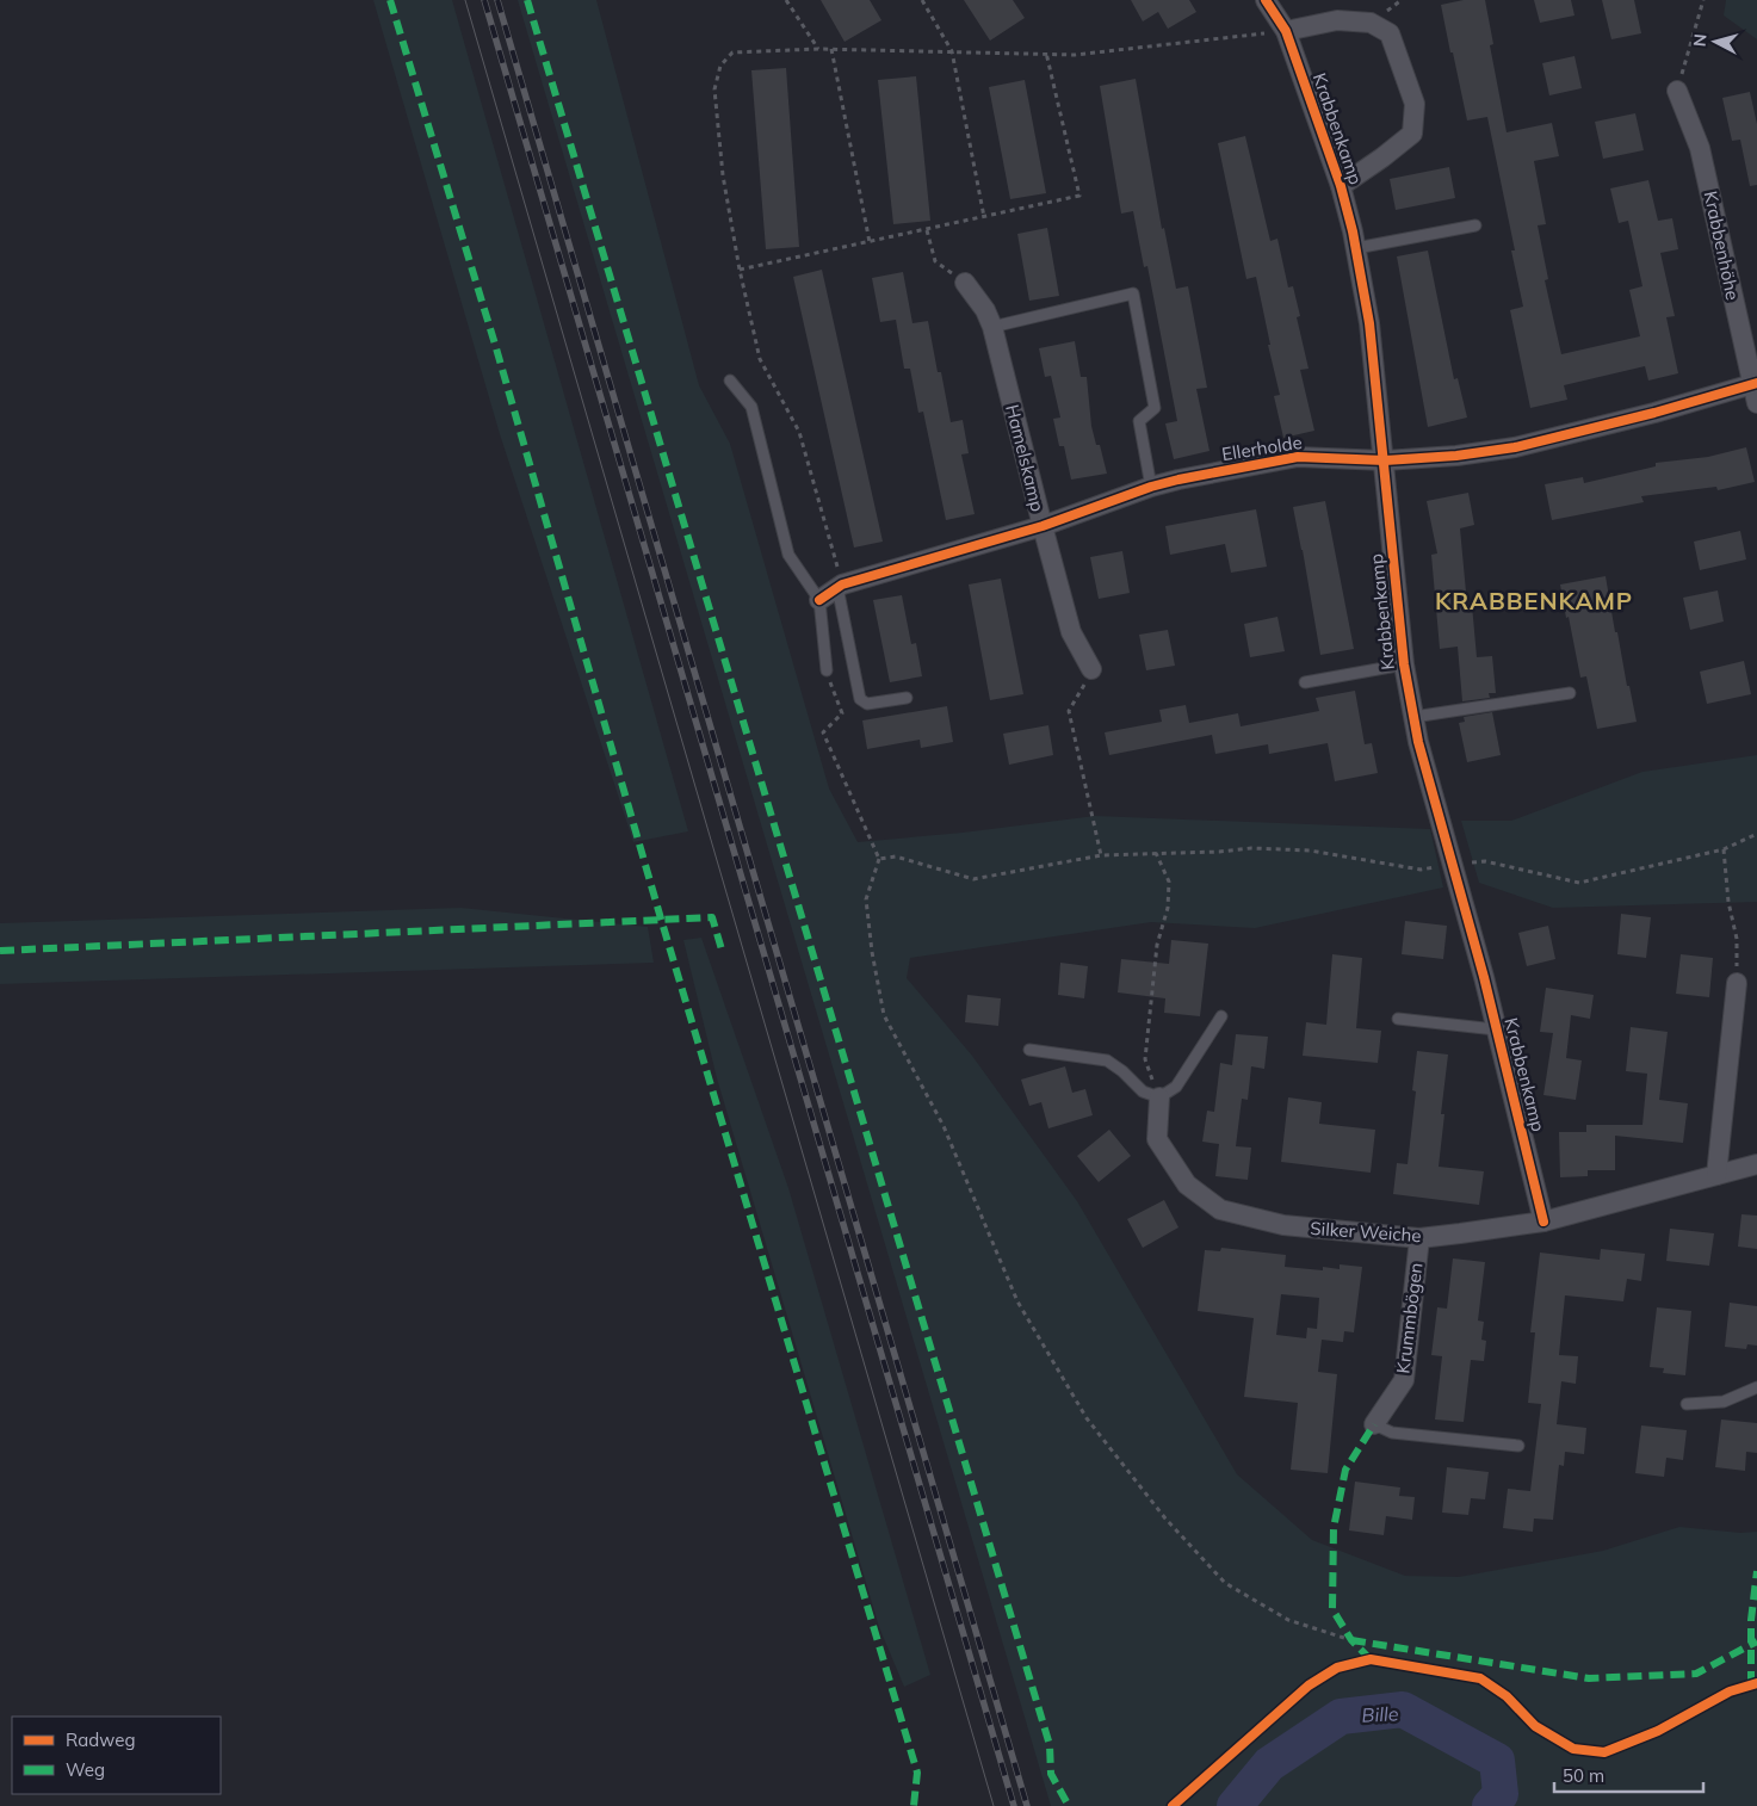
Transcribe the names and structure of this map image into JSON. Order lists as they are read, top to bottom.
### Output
{
  "streets": {
    "street": [
      "Krabbenkamp",
      "Krabbenhöhe",
      "Ellerholde",
      "Hamelskamp",
      "Silker Weiche",
      "Krummbögen"
    ]
  },
  "crossings": [
    ["Krabbenkamp", "Ellerholde"],
    ["Krabbenkamp", "Silker Weiche"],
    ["Krabbenhöhe", "Ellerholde"],
    ["Ellerholde", "Hamelskamp"],
    ["Silker Weiche", "Krummbögen"]
  ],
  "districts": ["KRABBENKAMP"],
  "water": ["Bille"],
  "legend": ["Radweg", "Weg"],
  "scale_bar": "50 m",
  "north": "left"
}
